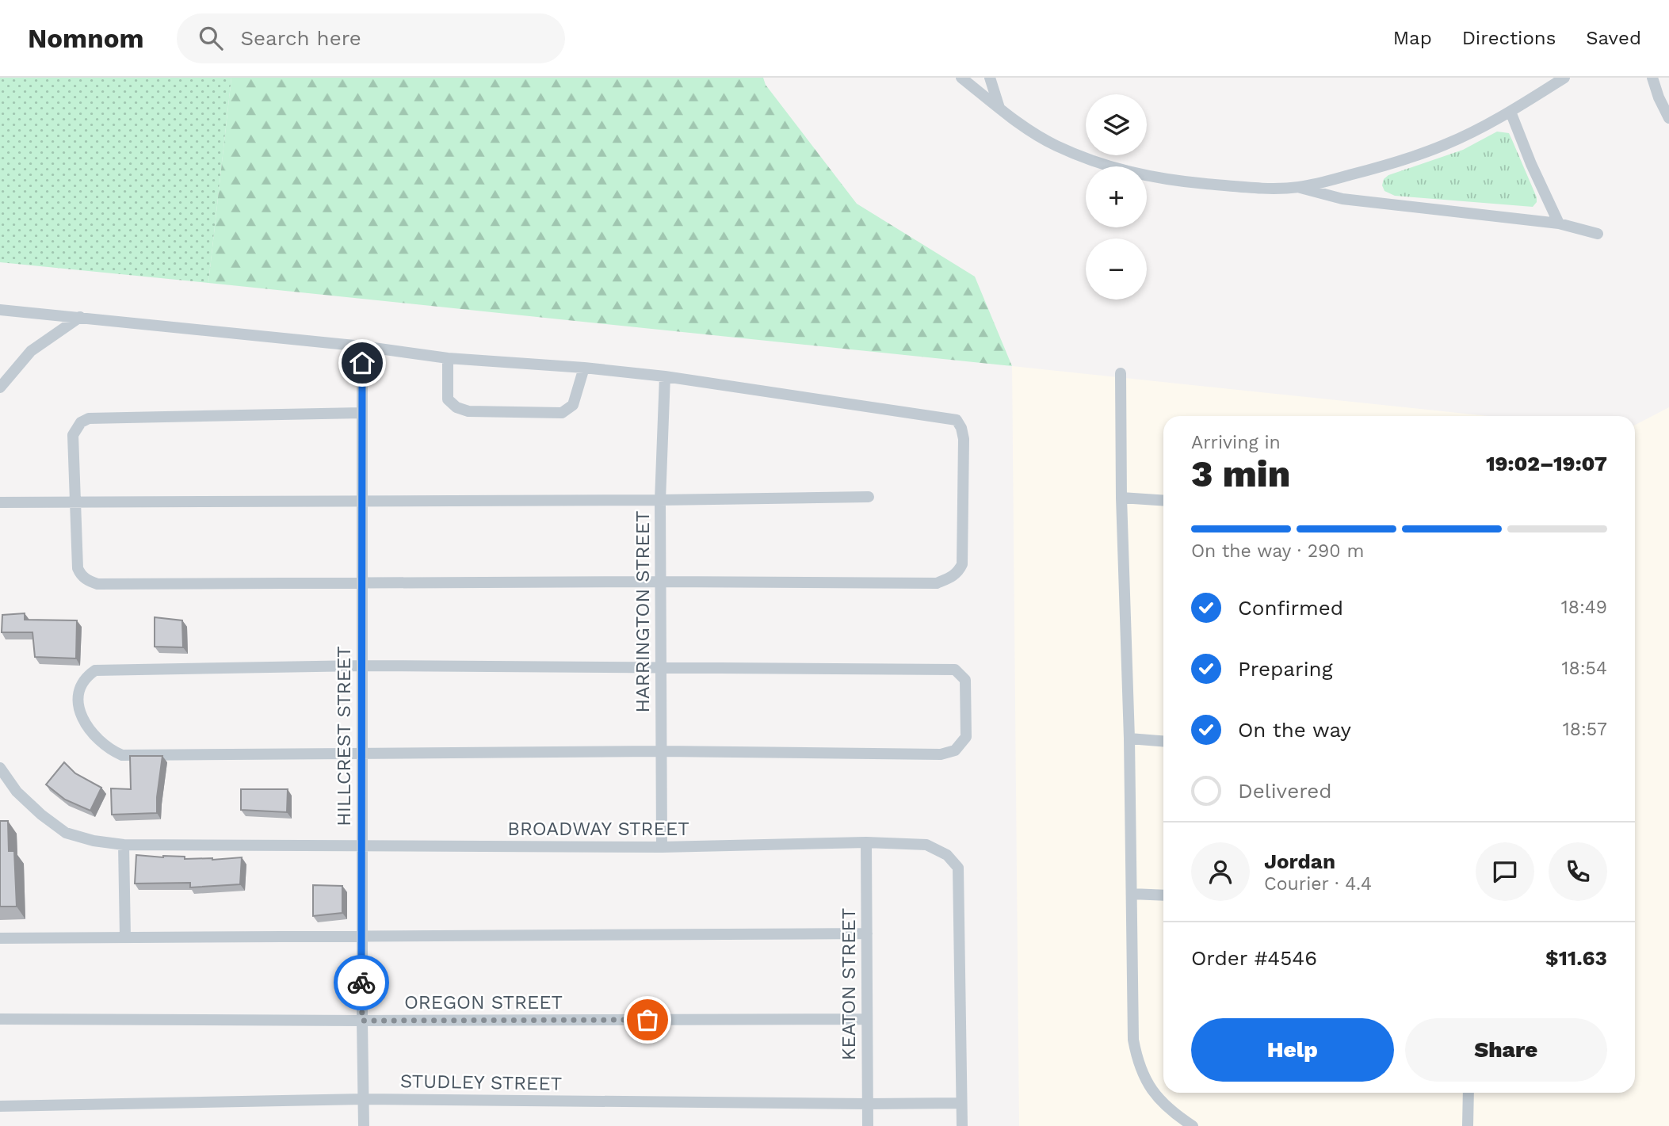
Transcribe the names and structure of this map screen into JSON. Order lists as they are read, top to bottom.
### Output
{
  "streets": {
    "street": [
      "HARRINGTON STREET",
      "HILLCREST STREET",
      "BROADWAY STREET",
      "KEATON STREET",
      "OREGON STREET",
      "STUDLEY STREET"
    ]
  },
  "crossings": [
    ["HARRINGTON STREET", "BROADWAY STREET"],
    ["HILLCREST STREET", "BROADWAY STREET"],
    ["HILLCREST STREET", "OREGON STREET"],
    ["HILLCREST STREET", "STUDLEY STREET"],
    ["BROADWAY STREET", "KEATON STREET"],
    ["BROADWAY STREET", "STUDLEY STREET"],
    ["KEATON STREET", "OREGON STREET"],
    ["KEATON STREET", "STUDLEY STREET"]
  ],
  "page": {
    "header": "Nomnom",
    "search": "Search here",
    "nav": ["Map", "Directions", "Saved"],
    "map_buttons": ["+", "−"],
    "heading": ["3 min", "Arriving in", "19:02–19:07"],
    "panel": [
      "Jordan",
      "Courier · 4.4",
      "Order #4546",
      "$11.63"
    ],
    "bar": "On the way · 290 m",
    "list": [
      ["Confirmed", "18:49"],
      ["Preparing", "18:54"],
      ["On the way", "18:57"],
      "Delivered"
    ],
    "buttons": ["Help", "Share"]
  }
}
